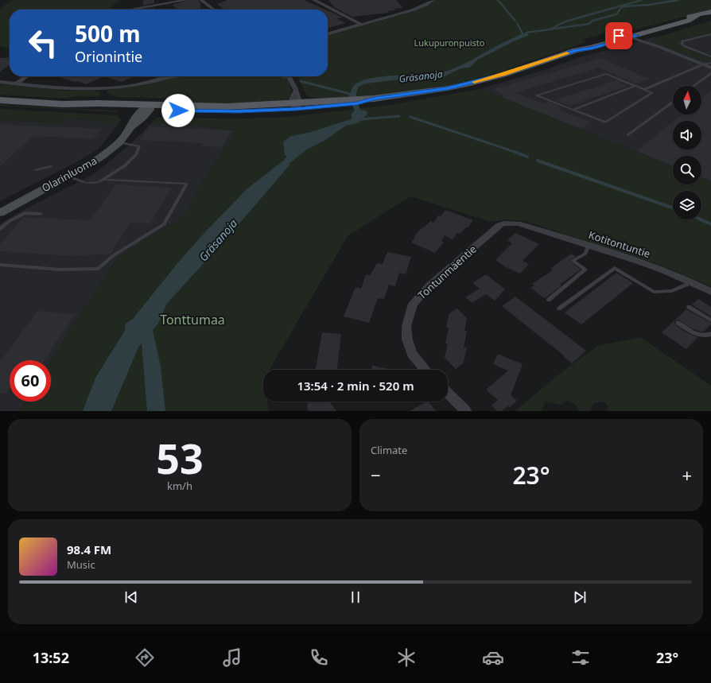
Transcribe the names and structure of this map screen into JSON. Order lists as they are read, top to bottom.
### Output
{
  "streets": {
    "main road": ["Olarinluoma"],
    "street": ["Kotitontuntie", "Tontunmäentie"]
  },
  "crossings": [
    ["Kotitontuntie", "Tontunmäentie"]
  ],
  "water": ["Gräsanoja"],
  "parks": ["Lukupuronpuisto", "Tonttumaa"],
  "north": "top",
  "page": {
    "turn": ["500 m", "Orionintie"],
    "limit": "60",
    "trip": "13:54 · 2 min · 520 m",
    "tile": [
      ["53", "km/h"],
      "Climate"
    ],
    "heat": ["−", "23°", "+"],
    "song": ["98.4 FM", "Music"],
    "tabs": ["13:52", "23°"]
  }
}
